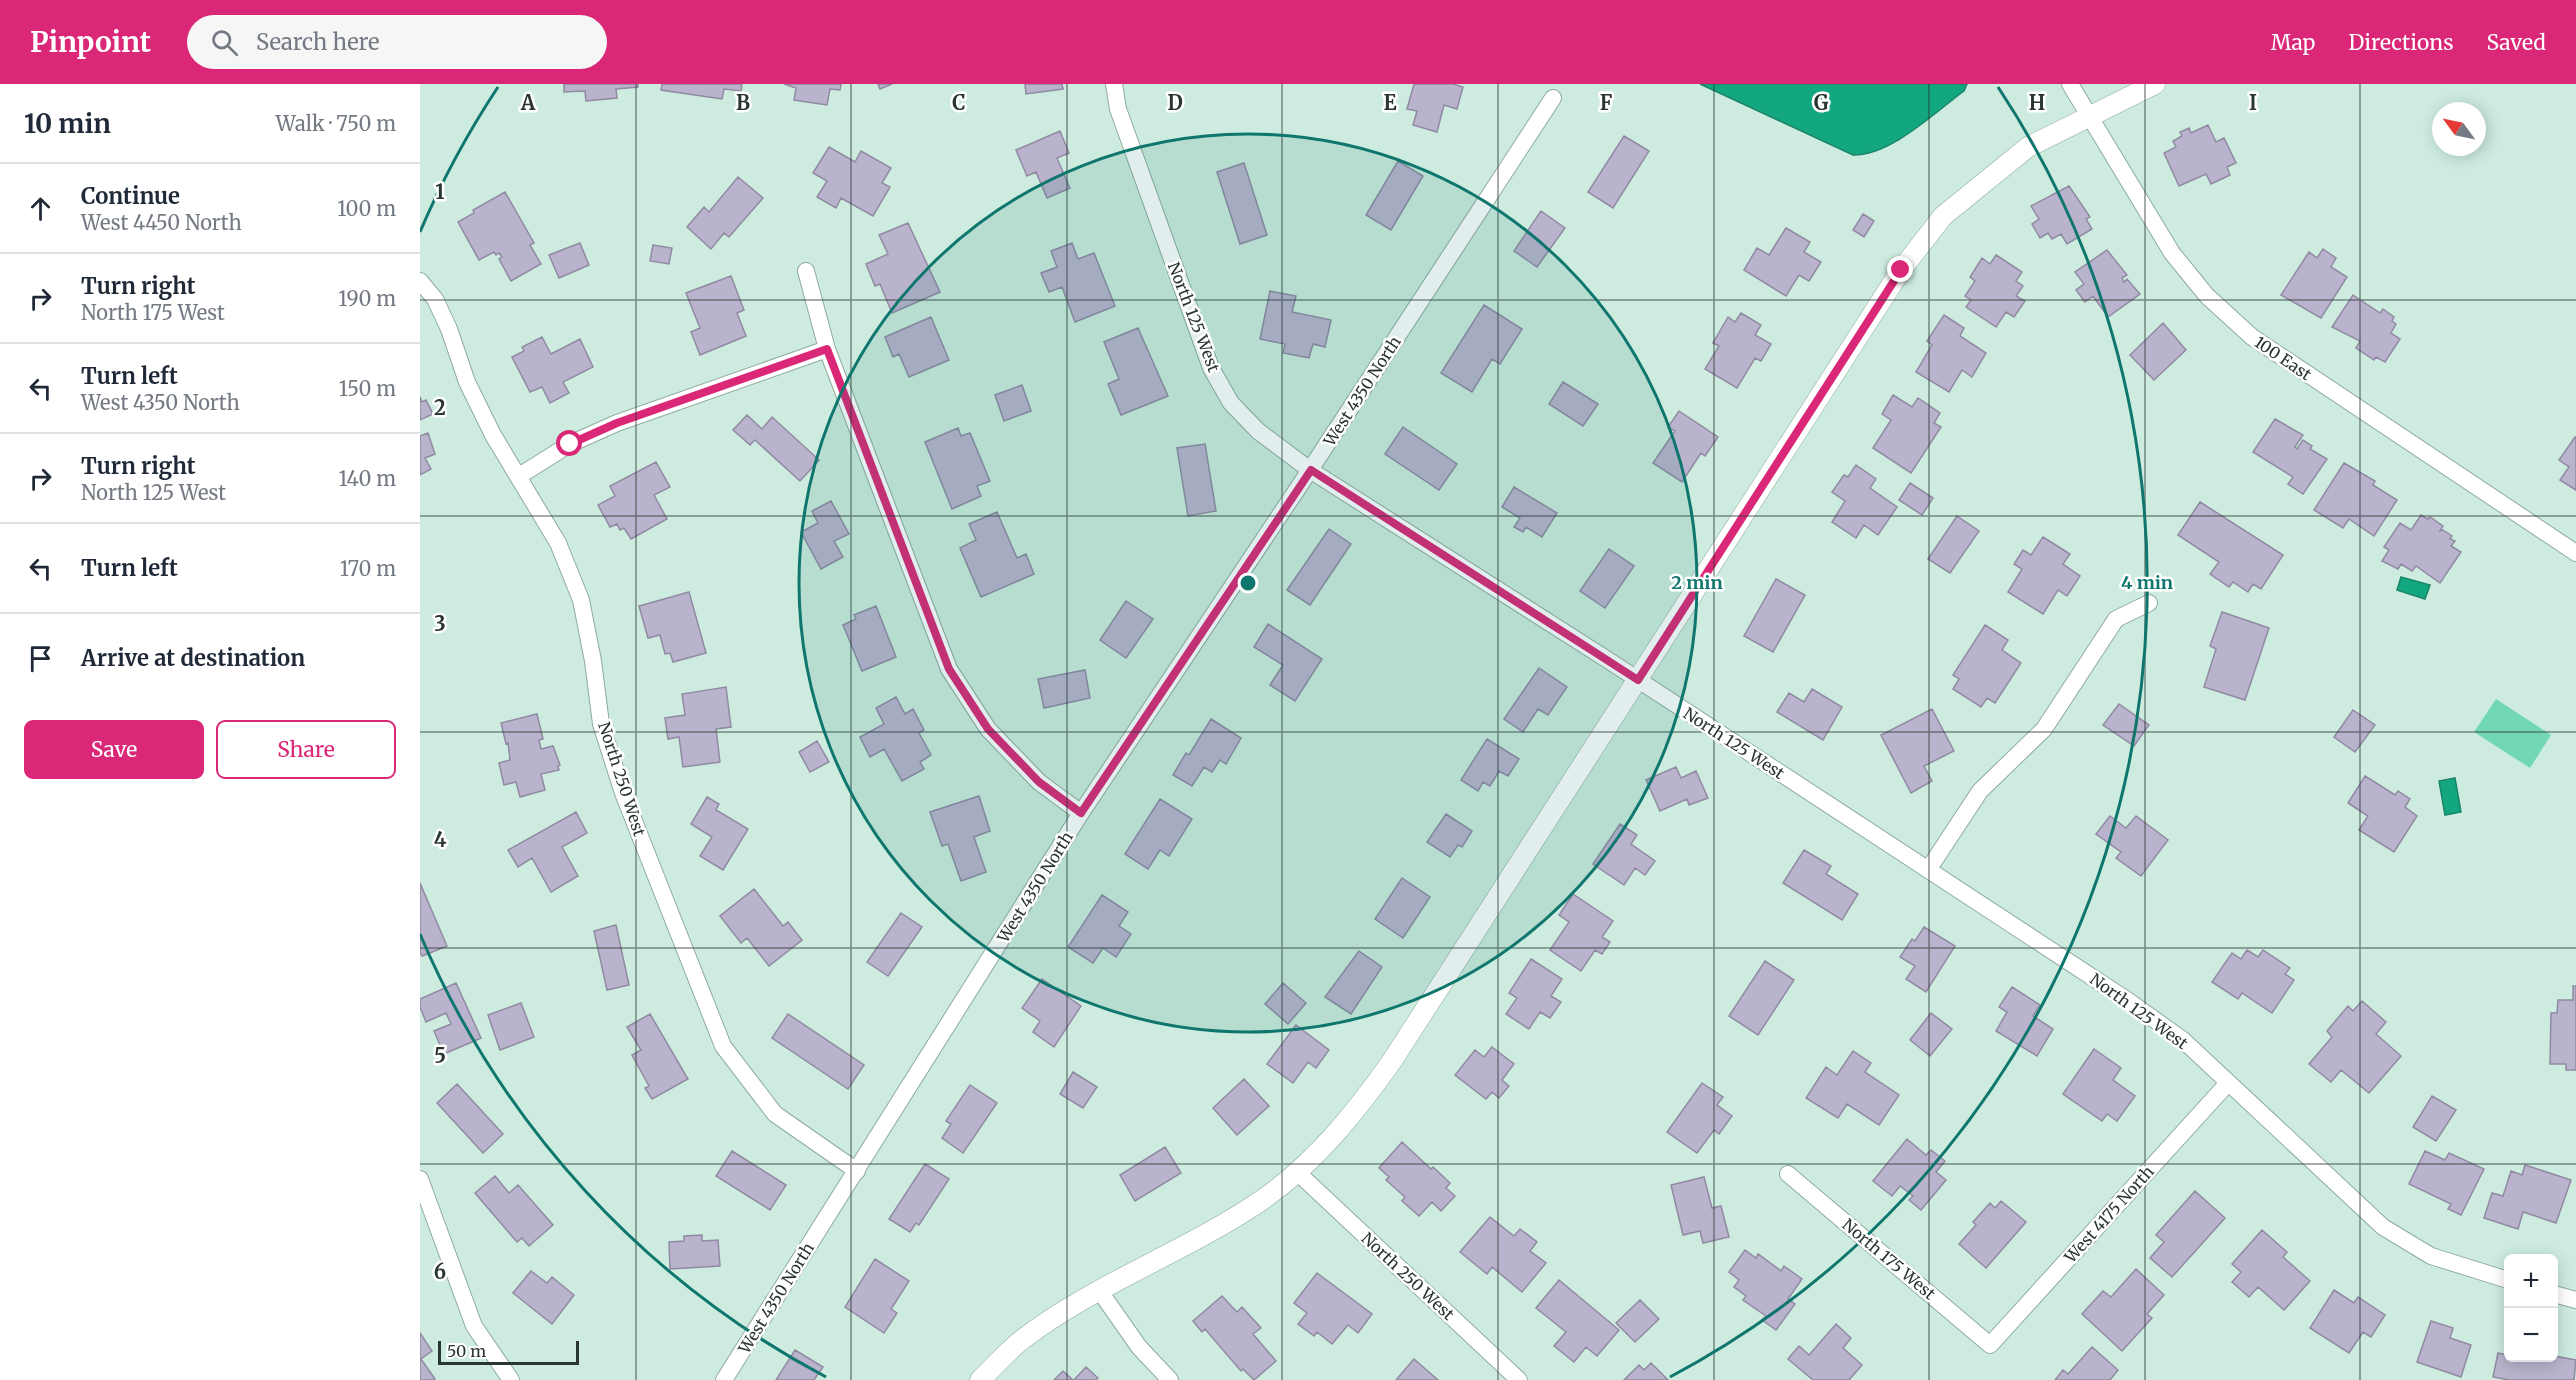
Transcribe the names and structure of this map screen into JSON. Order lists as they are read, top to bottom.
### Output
{
  "streets": {
    "street": [
      "North 125 West",
      "100 East",
      "West 4350 North",
      "North 250 West",
      "West 4175 North",
      "North 175 West"
    ]
  },
  "crossings": [
    ["North 125 West", "West 4350 North"],
    ["North 125 West", "West 4175 North"],
    ["West 4350 North", "North 250 West"],
    ["West 4175 North", "North 175 West"]
  ],
  "scale_bar": "50 m",
  "north": "top left",
  "page": {
    "header": "Pinpoint",
    "search": "Search here",
    "nav": ["Map", "Directions", "Saved"],
    "heading": ["10 min", "Walk · 750 m"],
    "list": [
      ["Continue", "West 4450 North", "100 m"],
      ["Turn right", "North 175 West", "190 m"],
      ["Turn left", "West 4350 North", "150 m"],
      ["Turn right", "North 125 West", "140 m"],
      ["Turn left", "170 m"],
      "Arrive at destination"
    ],
    "buttons": ["Save", "Share"],
    "map_buttons": ["+", "−"],
    "scale": "50 m"
  },
  "grid": {
    "columns": [
      "A",
      "B",
      "C",
      "D",
      "E",
      "F",
      "G",
      "H",
      "I"
    ],
    "rows": [
      "1",
      "2",
      "3",
      "4",
      "5",
      "6"
    ]
  },
  "rings": ["2 min", "4 min"]
}
